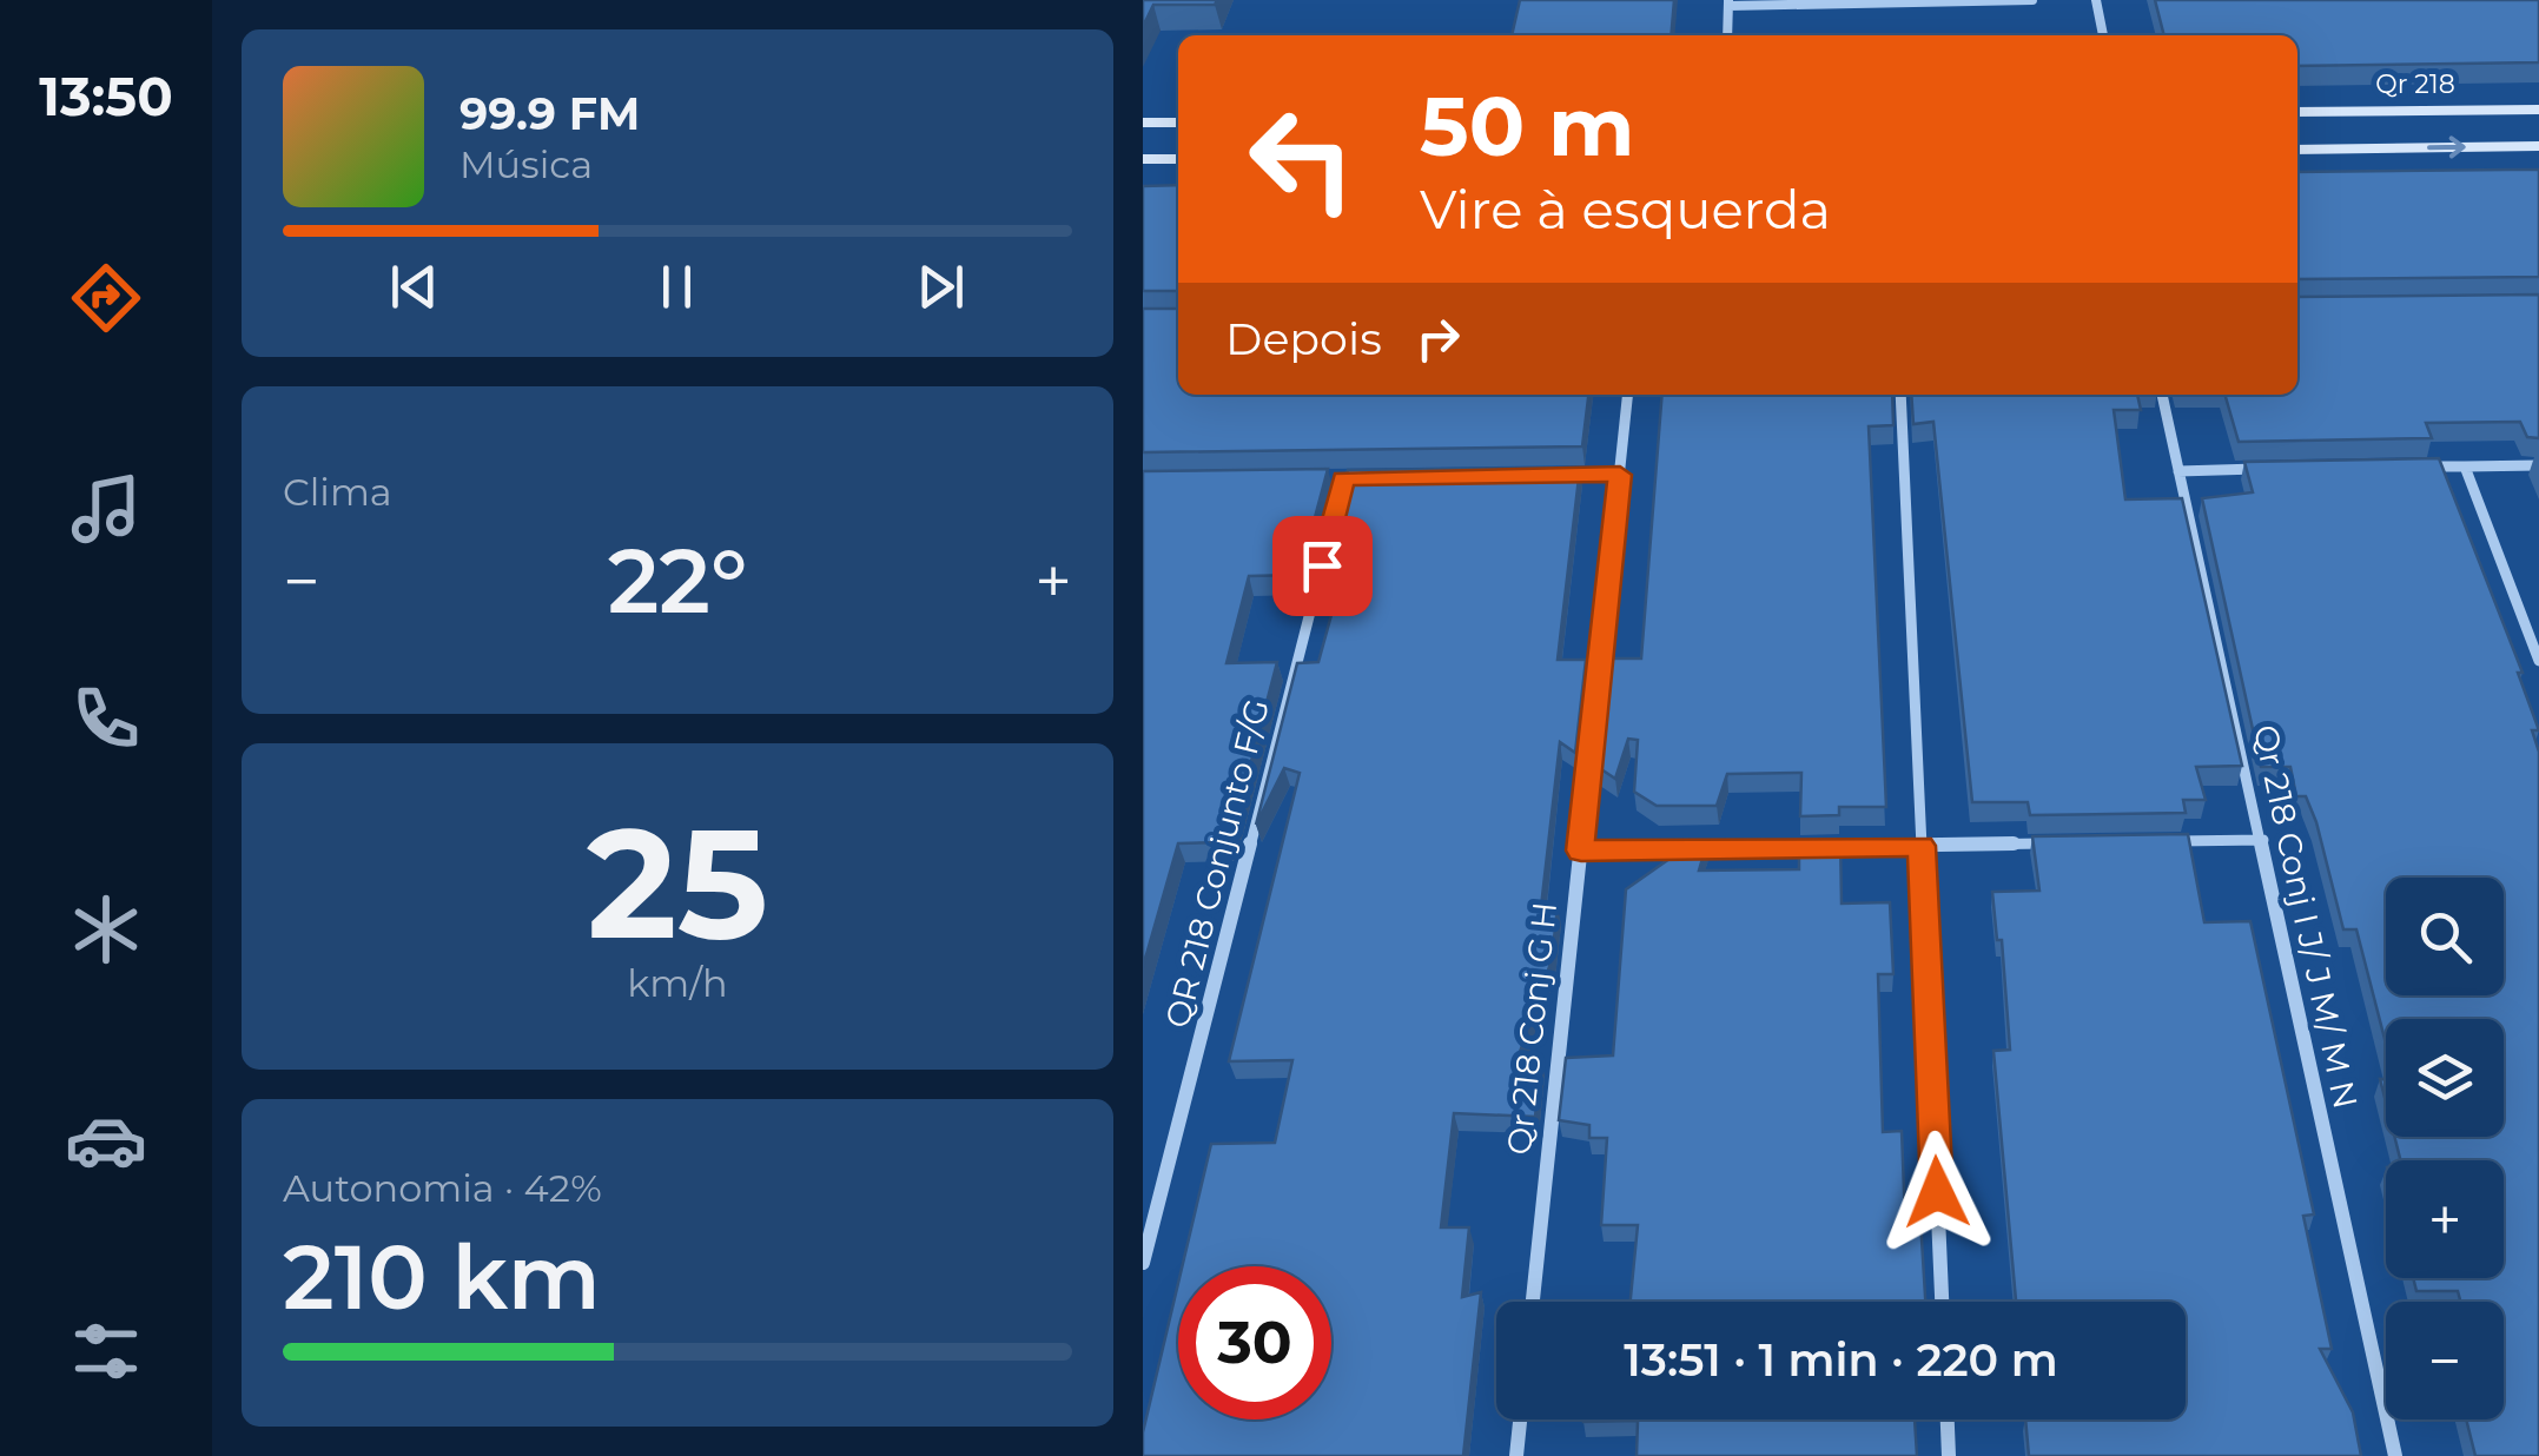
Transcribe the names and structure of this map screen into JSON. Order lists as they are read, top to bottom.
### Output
{
  "streets": {
    "main road": ["Qr 218"],
    "street": ["QR 218 Conjunto F/G", "Qr 218 Conj I J/ J M/ M N", "Qr 218 Conj G H"]
  },
  "page": {
    "tabs": "13:50",
    "turn": ["50 m", "Vire à esquerda"],
    "song": ["99.9 FM", "Música"],
    "then": "Depois",
    "tile": [
      "Clima",
      ["25", "km/h"],
      ["Autonomia · 42%", "210 km"]
    ],
    "heat": ["−", "22°", "+"],
    "map_buttons": ["+", "−"],
    "limit": "30",
    "trip": "13:51 · 1 min · 220 m"
  }
}
